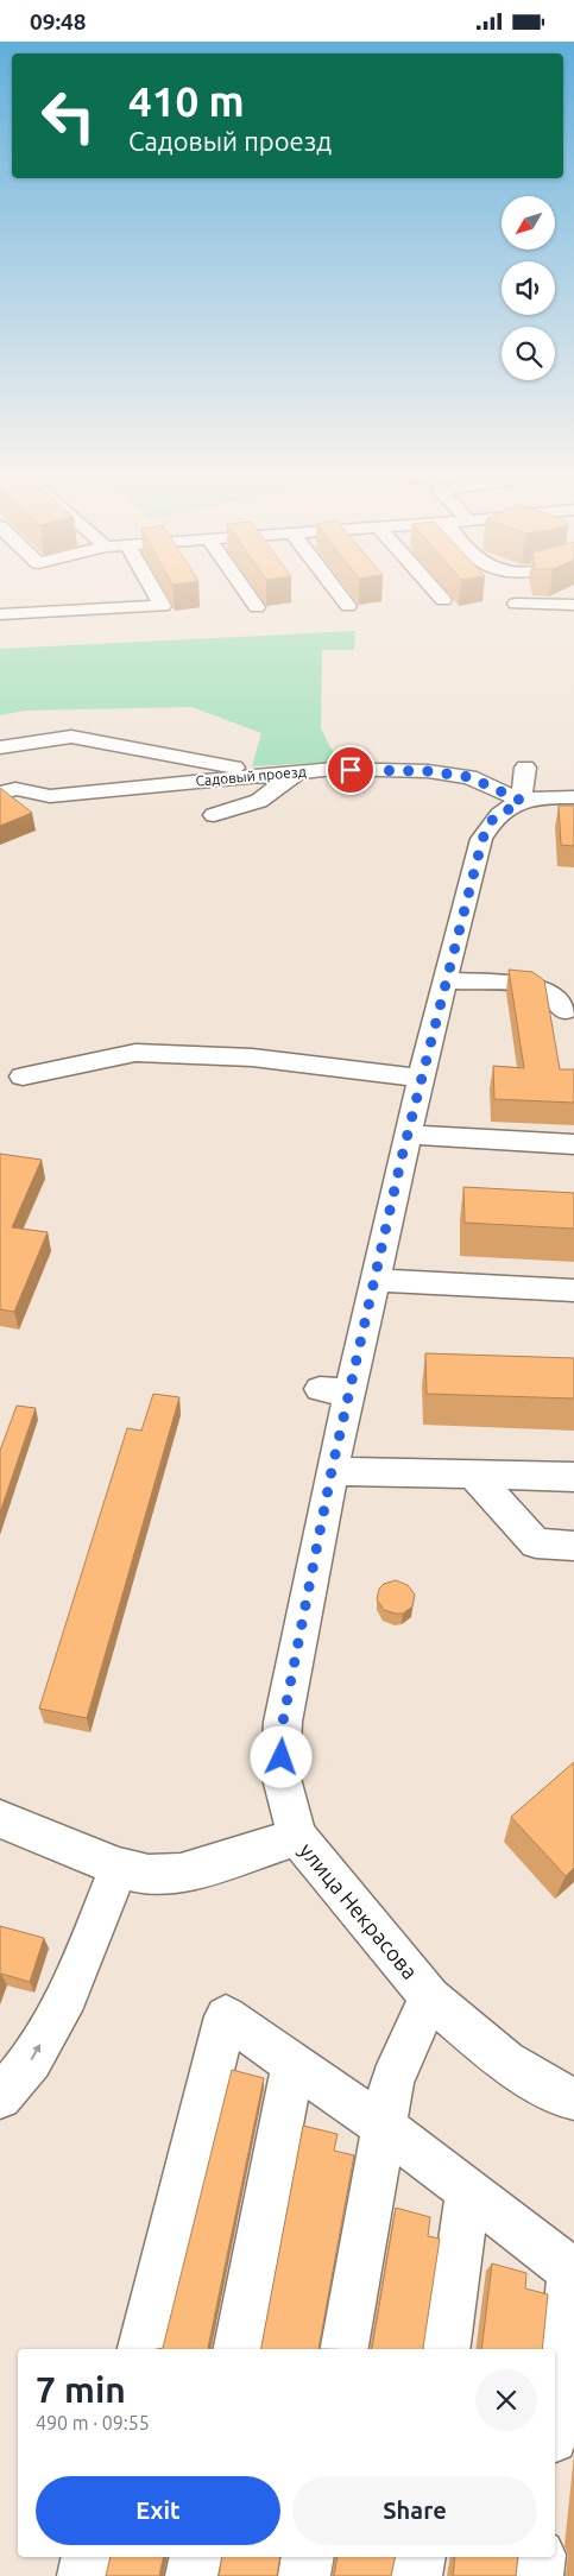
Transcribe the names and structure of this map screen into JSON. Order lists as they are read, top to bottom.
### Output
{
  "streets": {
    "street": ["Садовый проезд", "улица Некрасова"]
  },
  "crossings": [
    ["Садовый проезд", "улица Некрасова"]
  ],
  "north": "bottom left",
  "page": {
    "status": "09:48",
    "turn": ["410 m", "Садовый проезд"],
    "heading": ["7 min", "490 m · 09:55"],
    "buttons": ["Exit", "Share"]
  }
}
